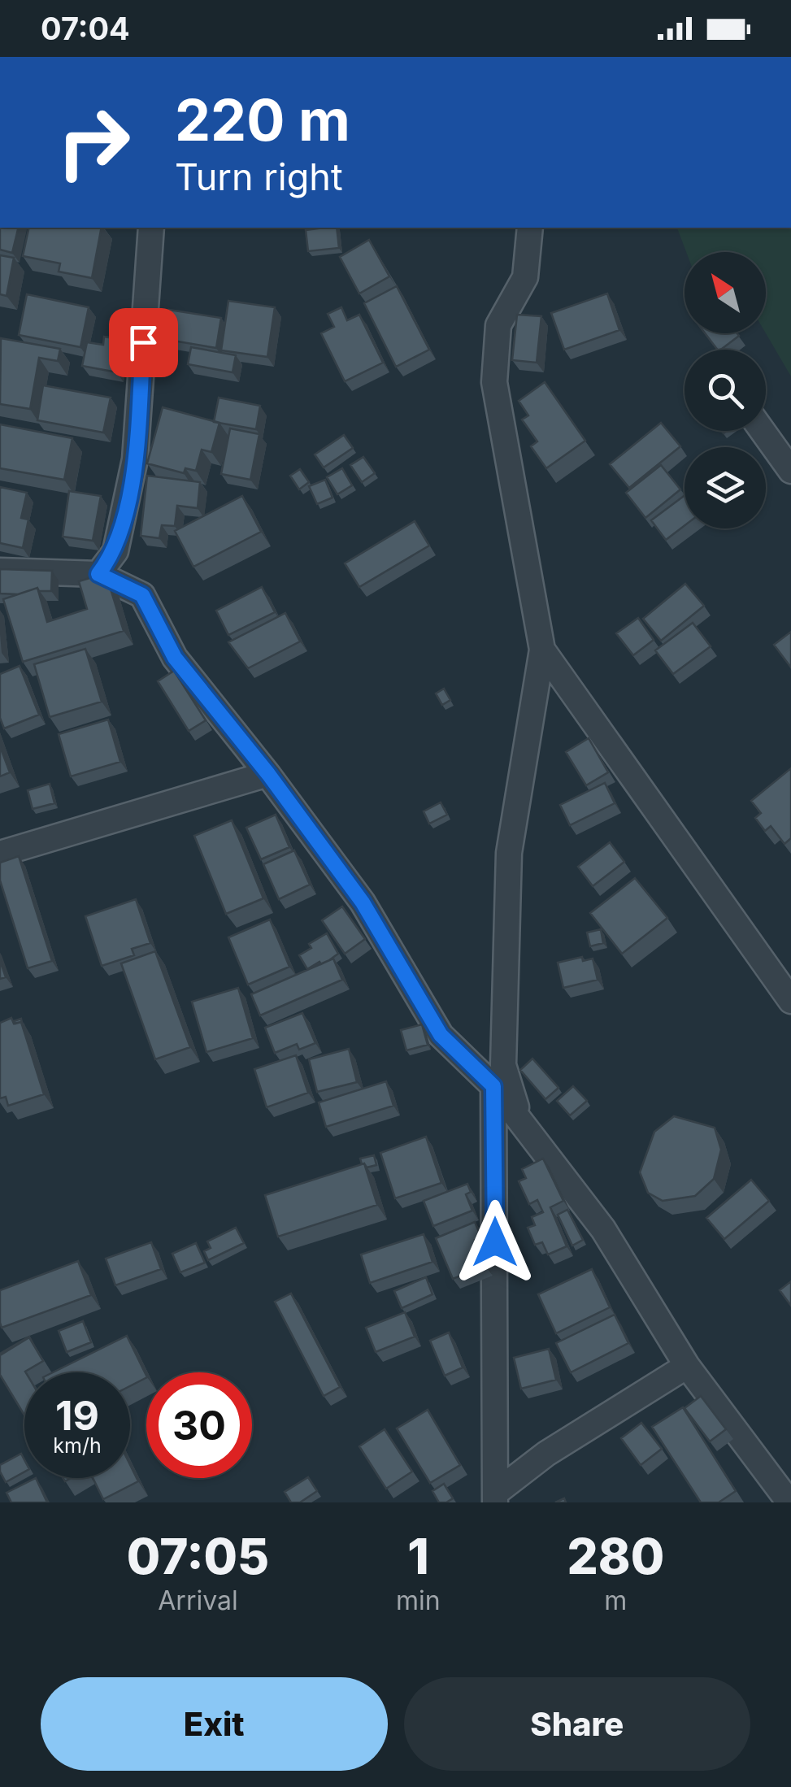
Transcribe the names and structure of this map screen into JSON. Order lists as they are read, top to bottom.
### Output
{
  "north": "top left",
  "page": {
    "status": "07:04",
    "turn": ["220 m", "Turn right"],
    "speed": "19 km/h",
    "limit": "30",
    "eta": [
      "07:05",
      "Arrival",
      "1",
      "min",
      "280",
      "m"
    ],
    "buttons": ["Exit", "Share"]
  }
}
